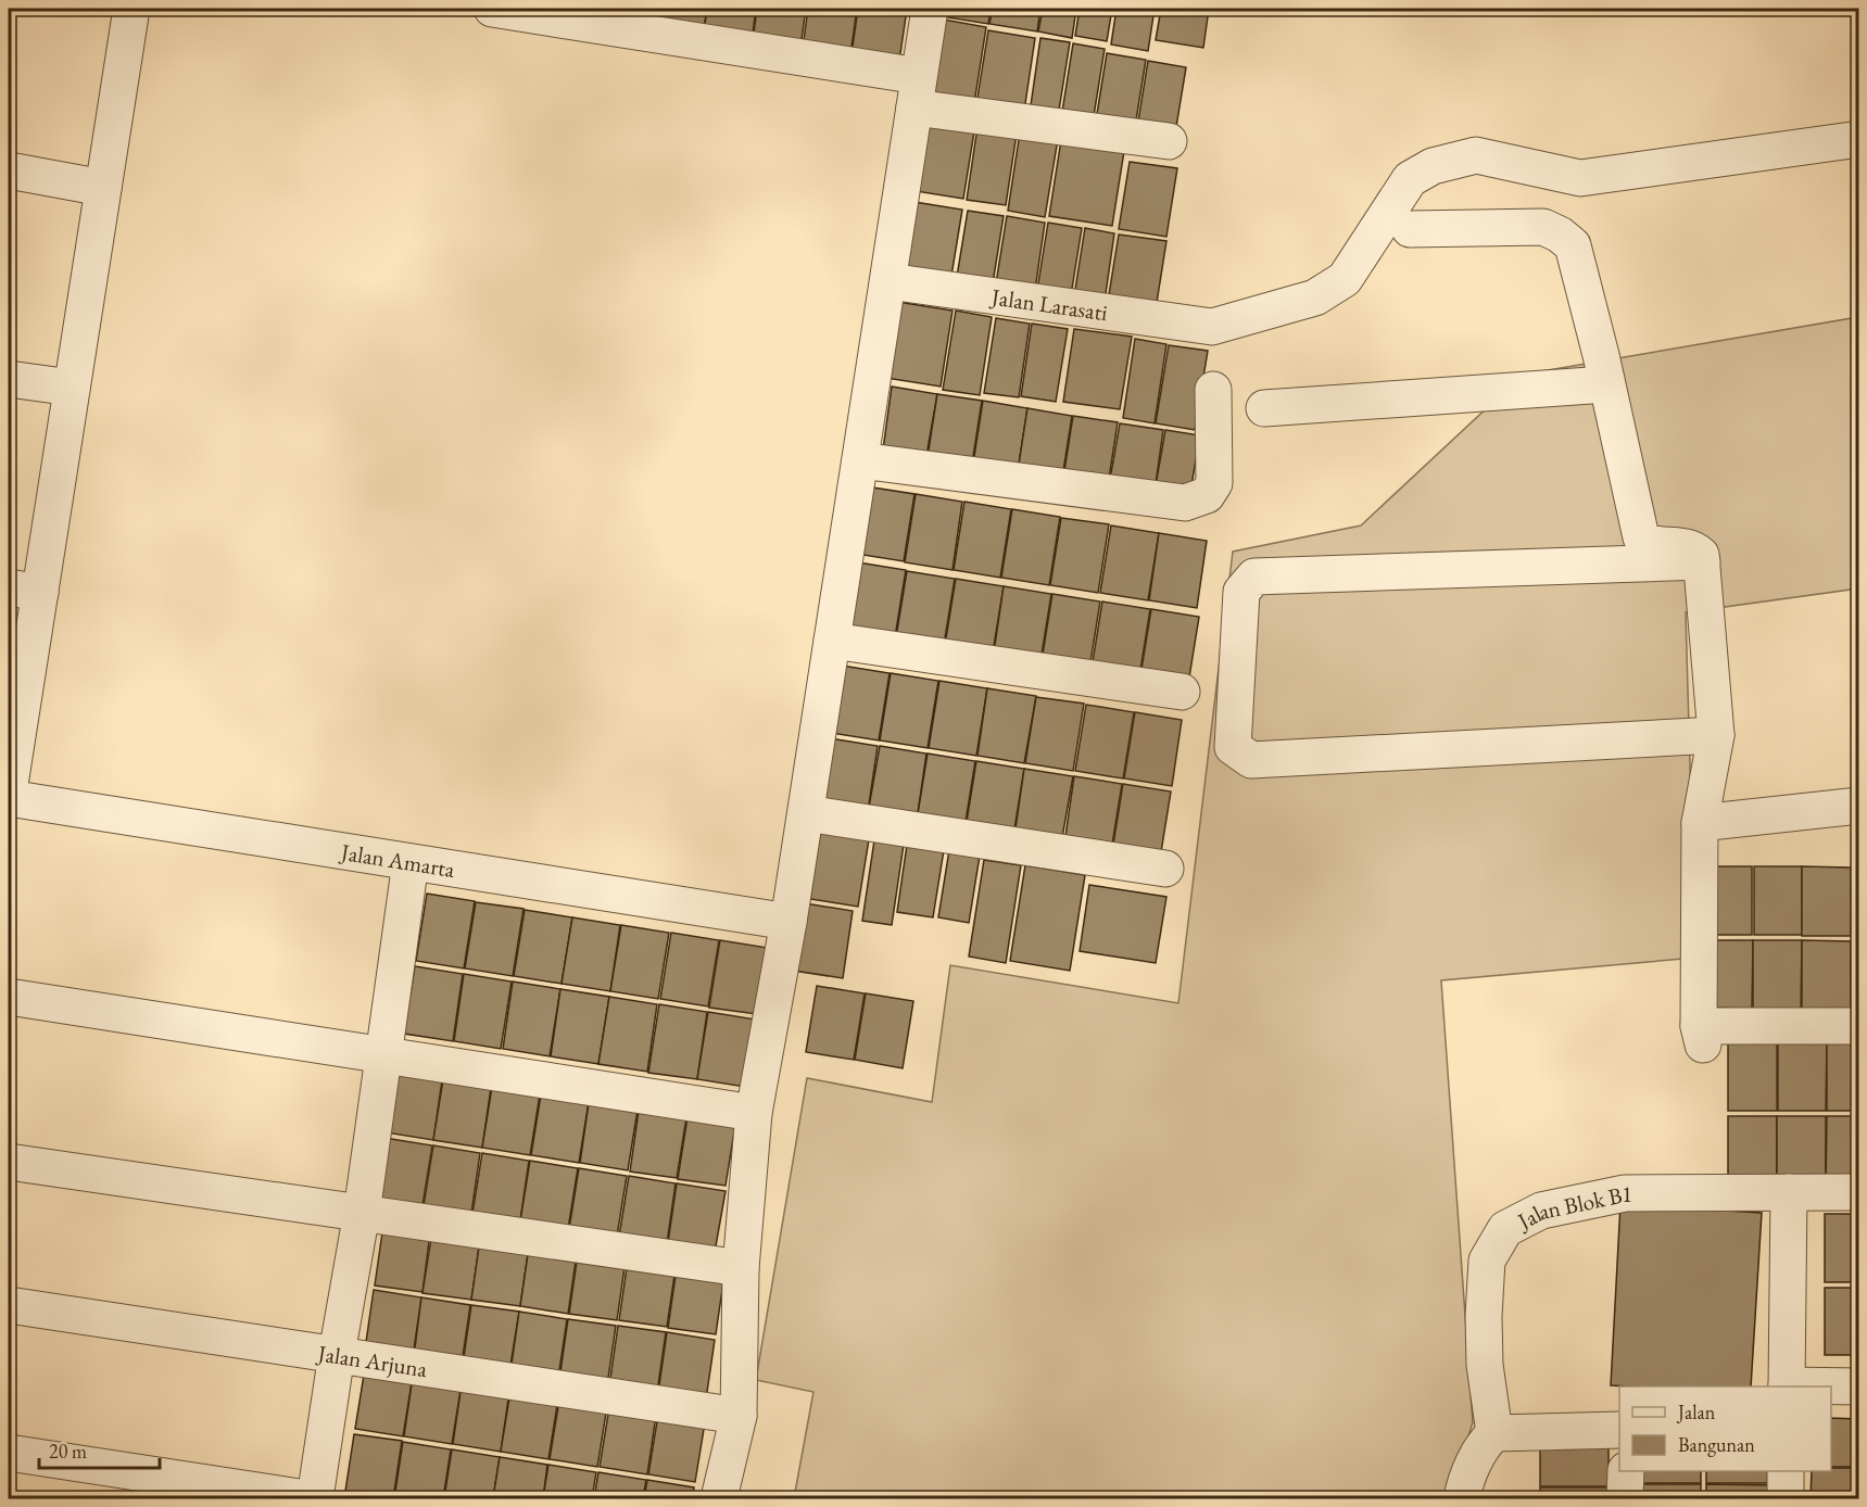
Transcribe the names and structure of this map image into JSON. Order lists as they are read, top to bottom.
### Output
{
  "streets": {
    "street": [
      "Jalan Larasati",
      "Jalan Amarta",
      "Jalan Blok B1",
      "Jalan Arjuna"
    ]
  },
  "legend": ["Jalan", "Bangunan"],
  "scale_bar": "20 m"
}
